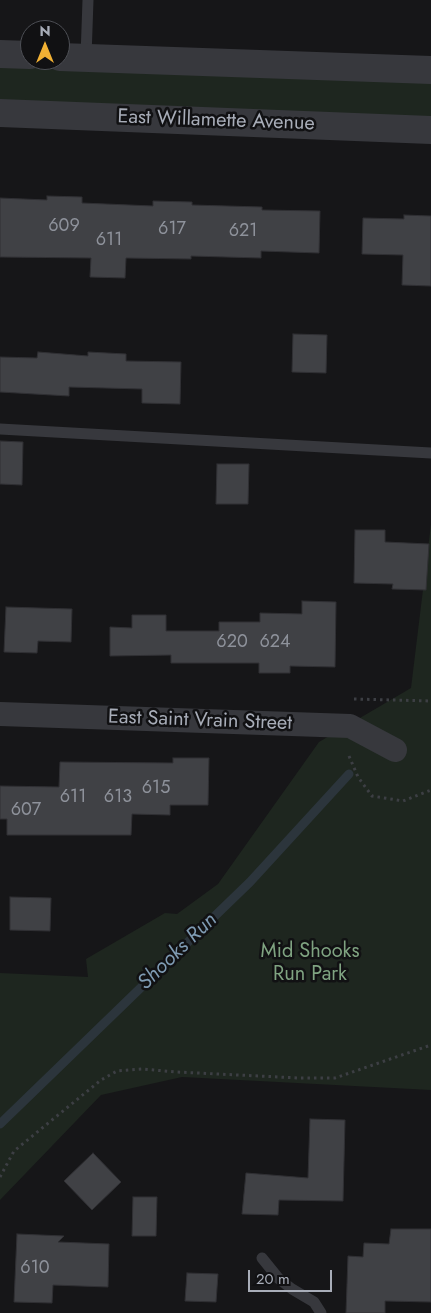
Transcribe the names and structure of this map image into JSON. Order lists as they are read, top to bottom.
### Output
{
  "streets": {
    "street": ["East Willamette Avenue", "East Saint Vrain Street"]
  },
  "water": ["Shooks Run"],
  "parks": ["Mid Shooks Run Park"],
  "house_numbers": [
    "609",
    "617",
    "621",
    "611",
    "620",
    "624",
    "615",
    "611",
    "613",
    "607",
    "610"
  ],
  "scale_bar": "20 m",
  "north": "top"
}
